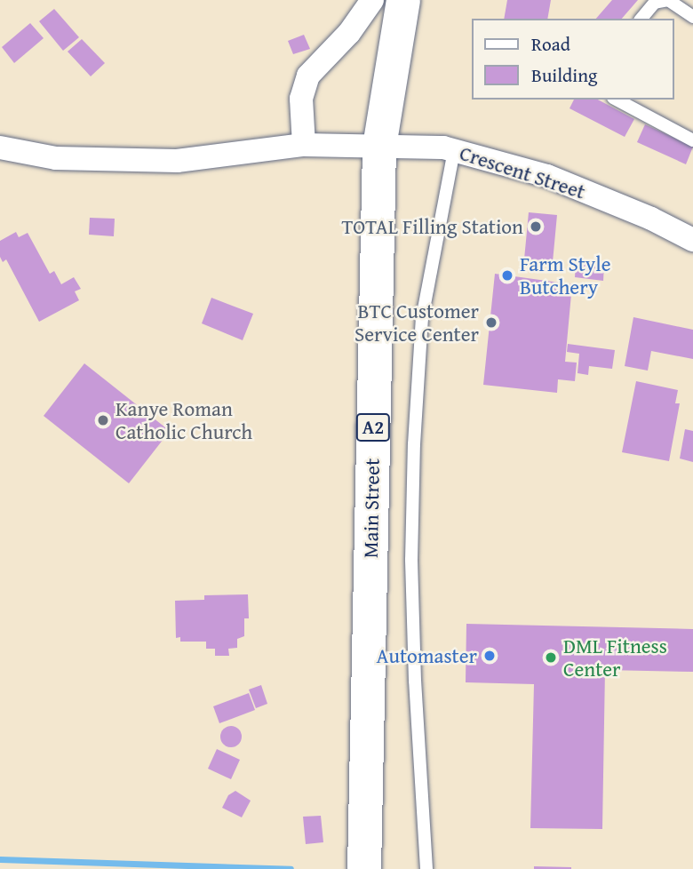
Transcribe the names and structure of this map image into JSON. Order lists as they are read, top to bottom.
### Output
{
  "streets": {
    "highway": ["A2", "Main Street"],
    "street": ["Crescent Street"]
  },
  "crossings": [
    ["Crescent Street", "Main Street"]
  ],
  "places": [
    "TOTAL Filling Station",
    "Farm Style Butchery",
    "BTC Customer Service Center",
    "Kanye Roman Catholic Church",
    "Automaster",
    "DML Fitness Center"
  ],
  "legend": ["Road", "Building"]
}
